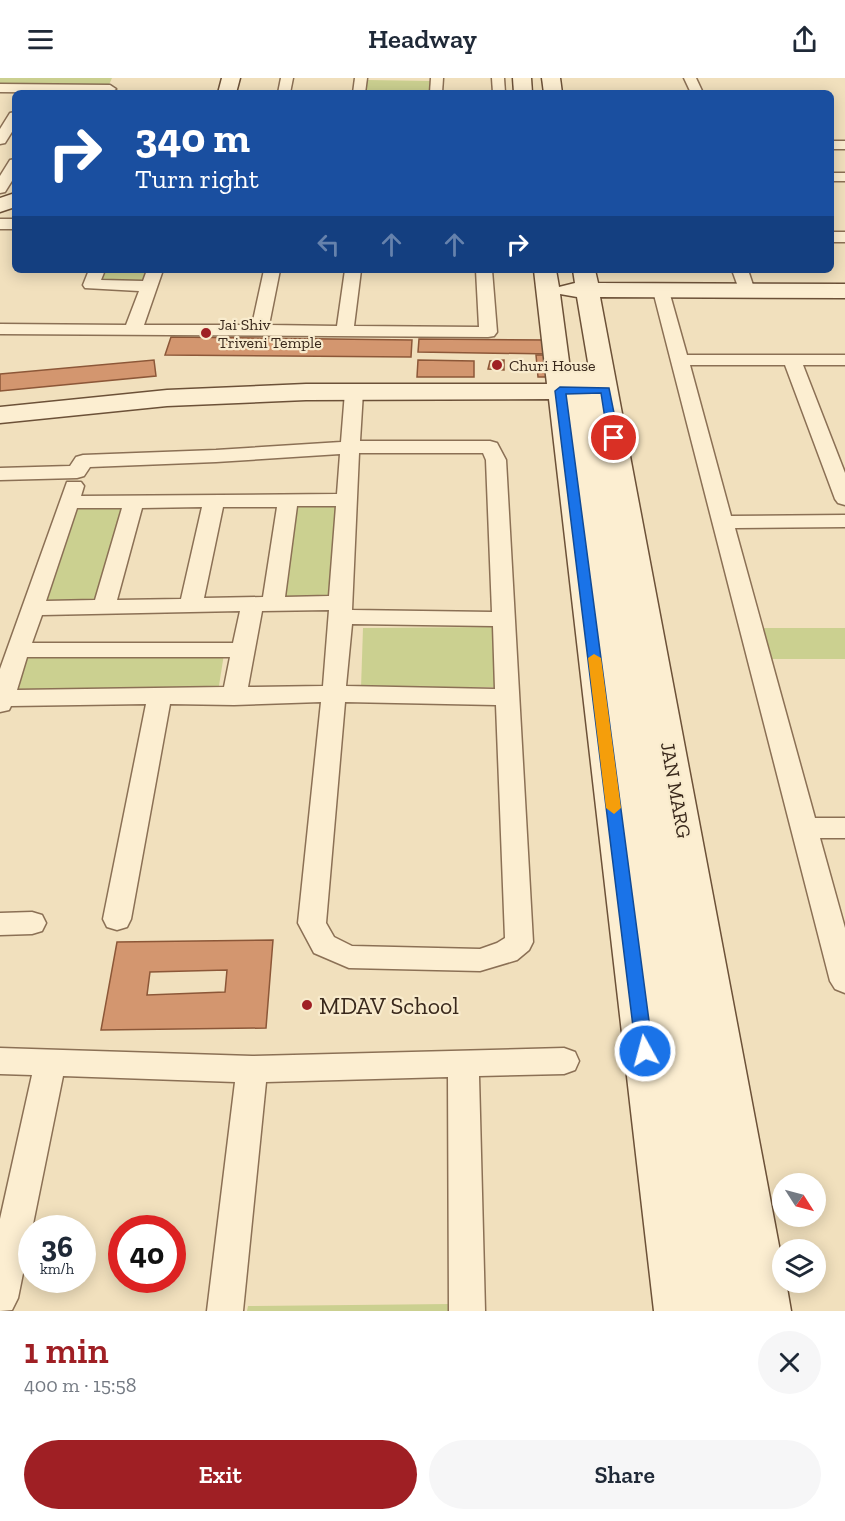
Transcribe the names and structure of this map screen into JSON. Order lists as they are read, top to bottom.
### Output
{
  "streets": {
    "main road": ["JAN MARG"]
  },
  "places": ["Jai Shiv Triveni Temple", "Churi House", "MDAV School"],
  "north": "bottom right",
  "page": {
    "header": "Headway",
    "turn": ["340 m", "Turn right"],
    "speed": "36 km/h",
    "limit": "40",
    "heading": ["1 min", "400 m · 15:58"],
    "buttons": ["Exit", "Share"]
  }
}
